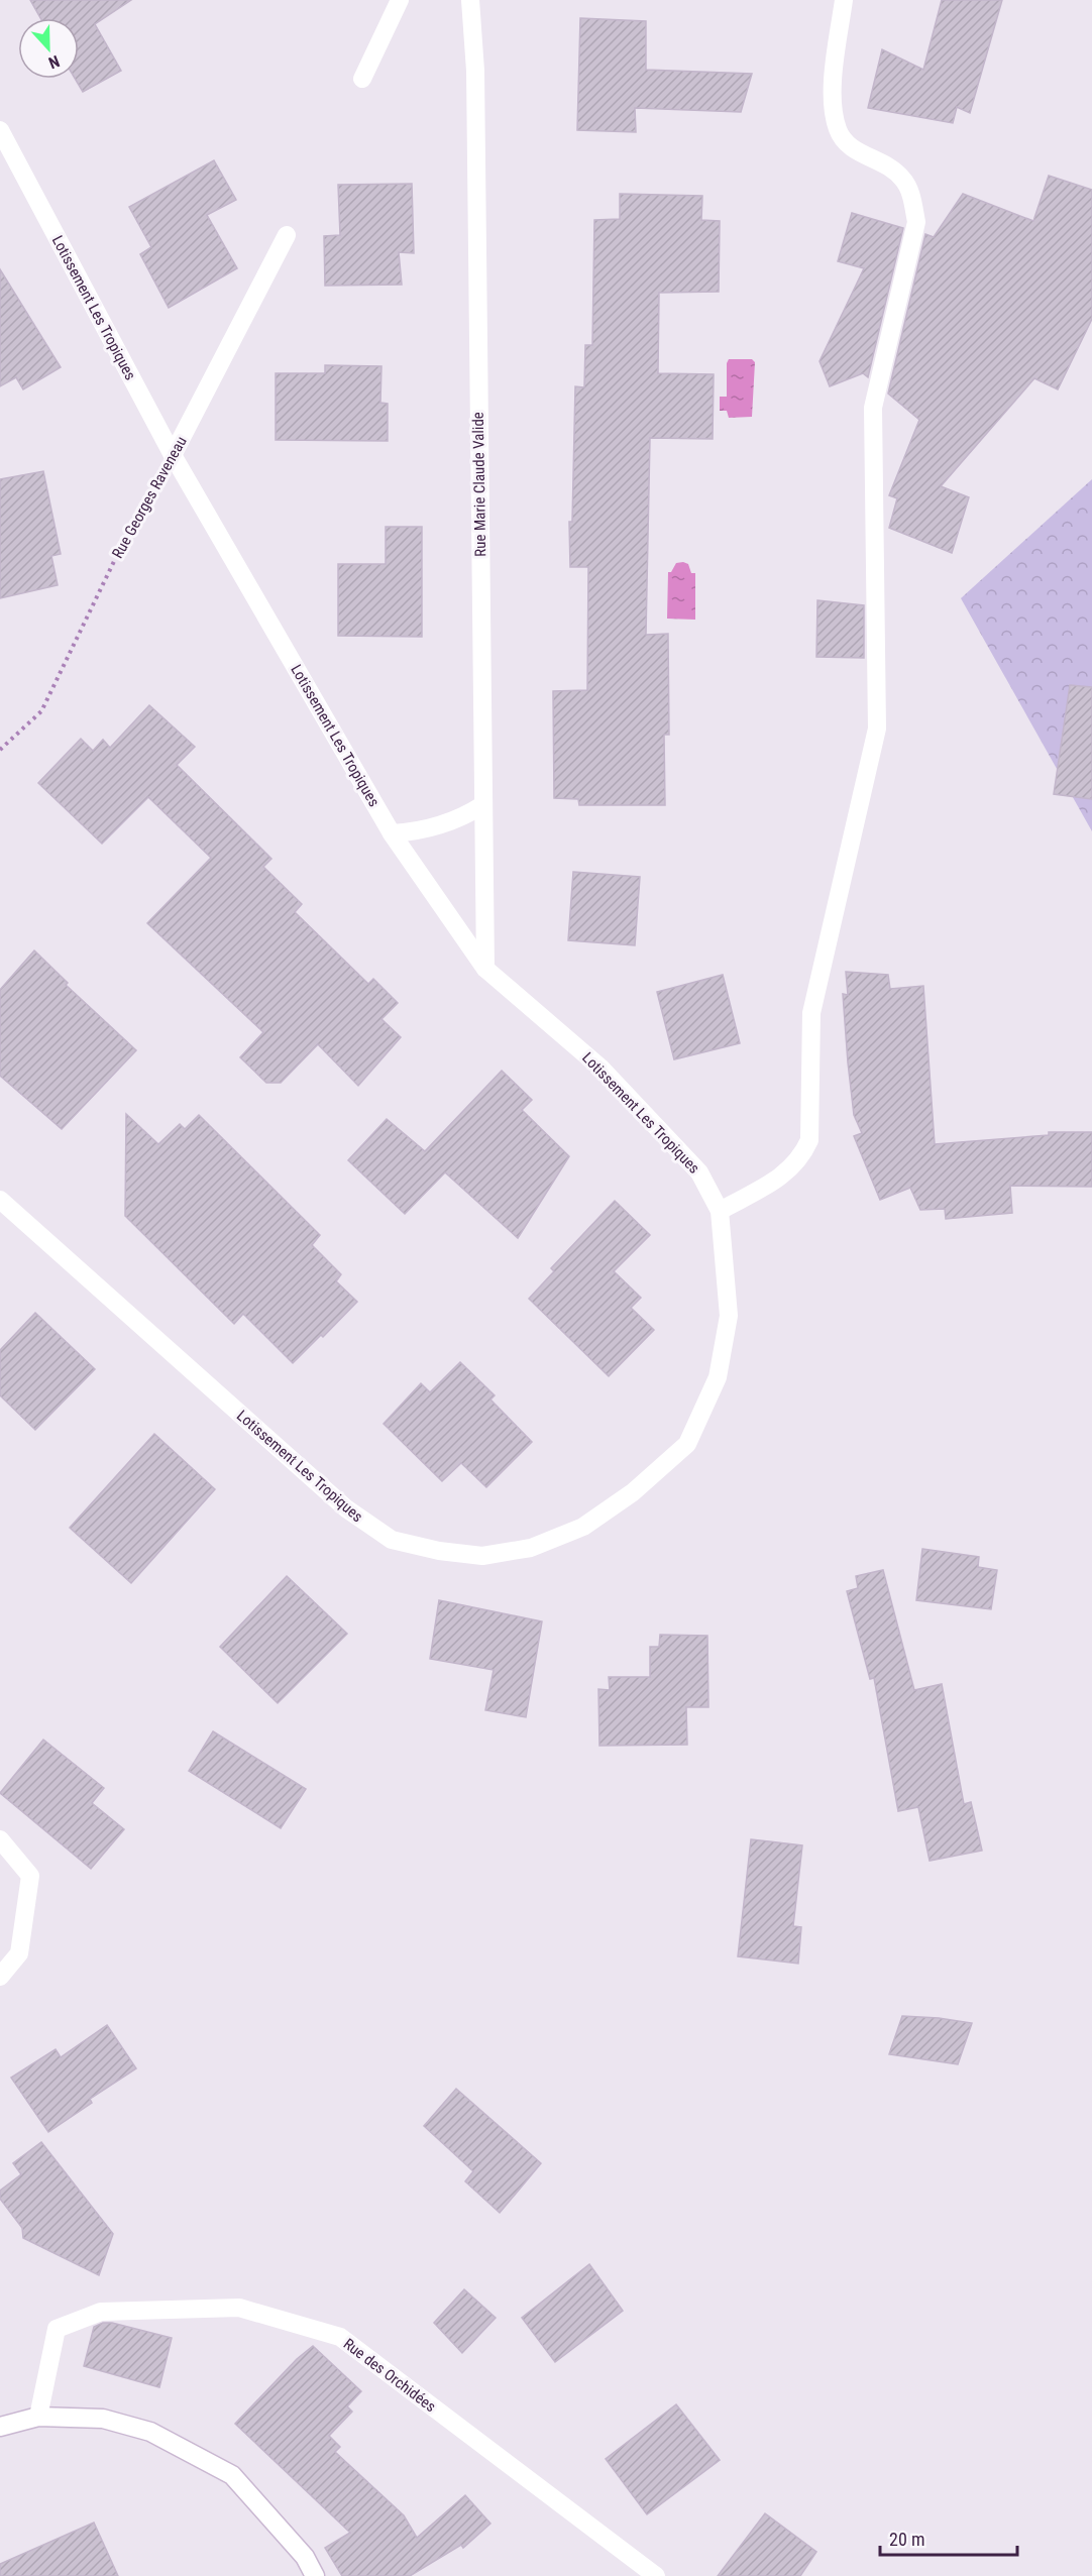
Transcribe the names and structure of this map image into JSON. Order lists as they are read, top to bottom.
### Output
{
  "streets": {
    "street": [
      "Lotissement Les Tropiques",
      "Rue Marie Claude Valide",
      "Rue Georges Raveneau",
      "Rue des Orchidées"
    ]
  },
  "crossings": [
    ["Lotissement Les Tropiques", "Rue Marie Claude Valide"],
    ["Lotissement Les Tropiques", "Rue Georges Raveneau"]
  ],
  "scale_bar": "20 m",
  "north": "bottom"
}
